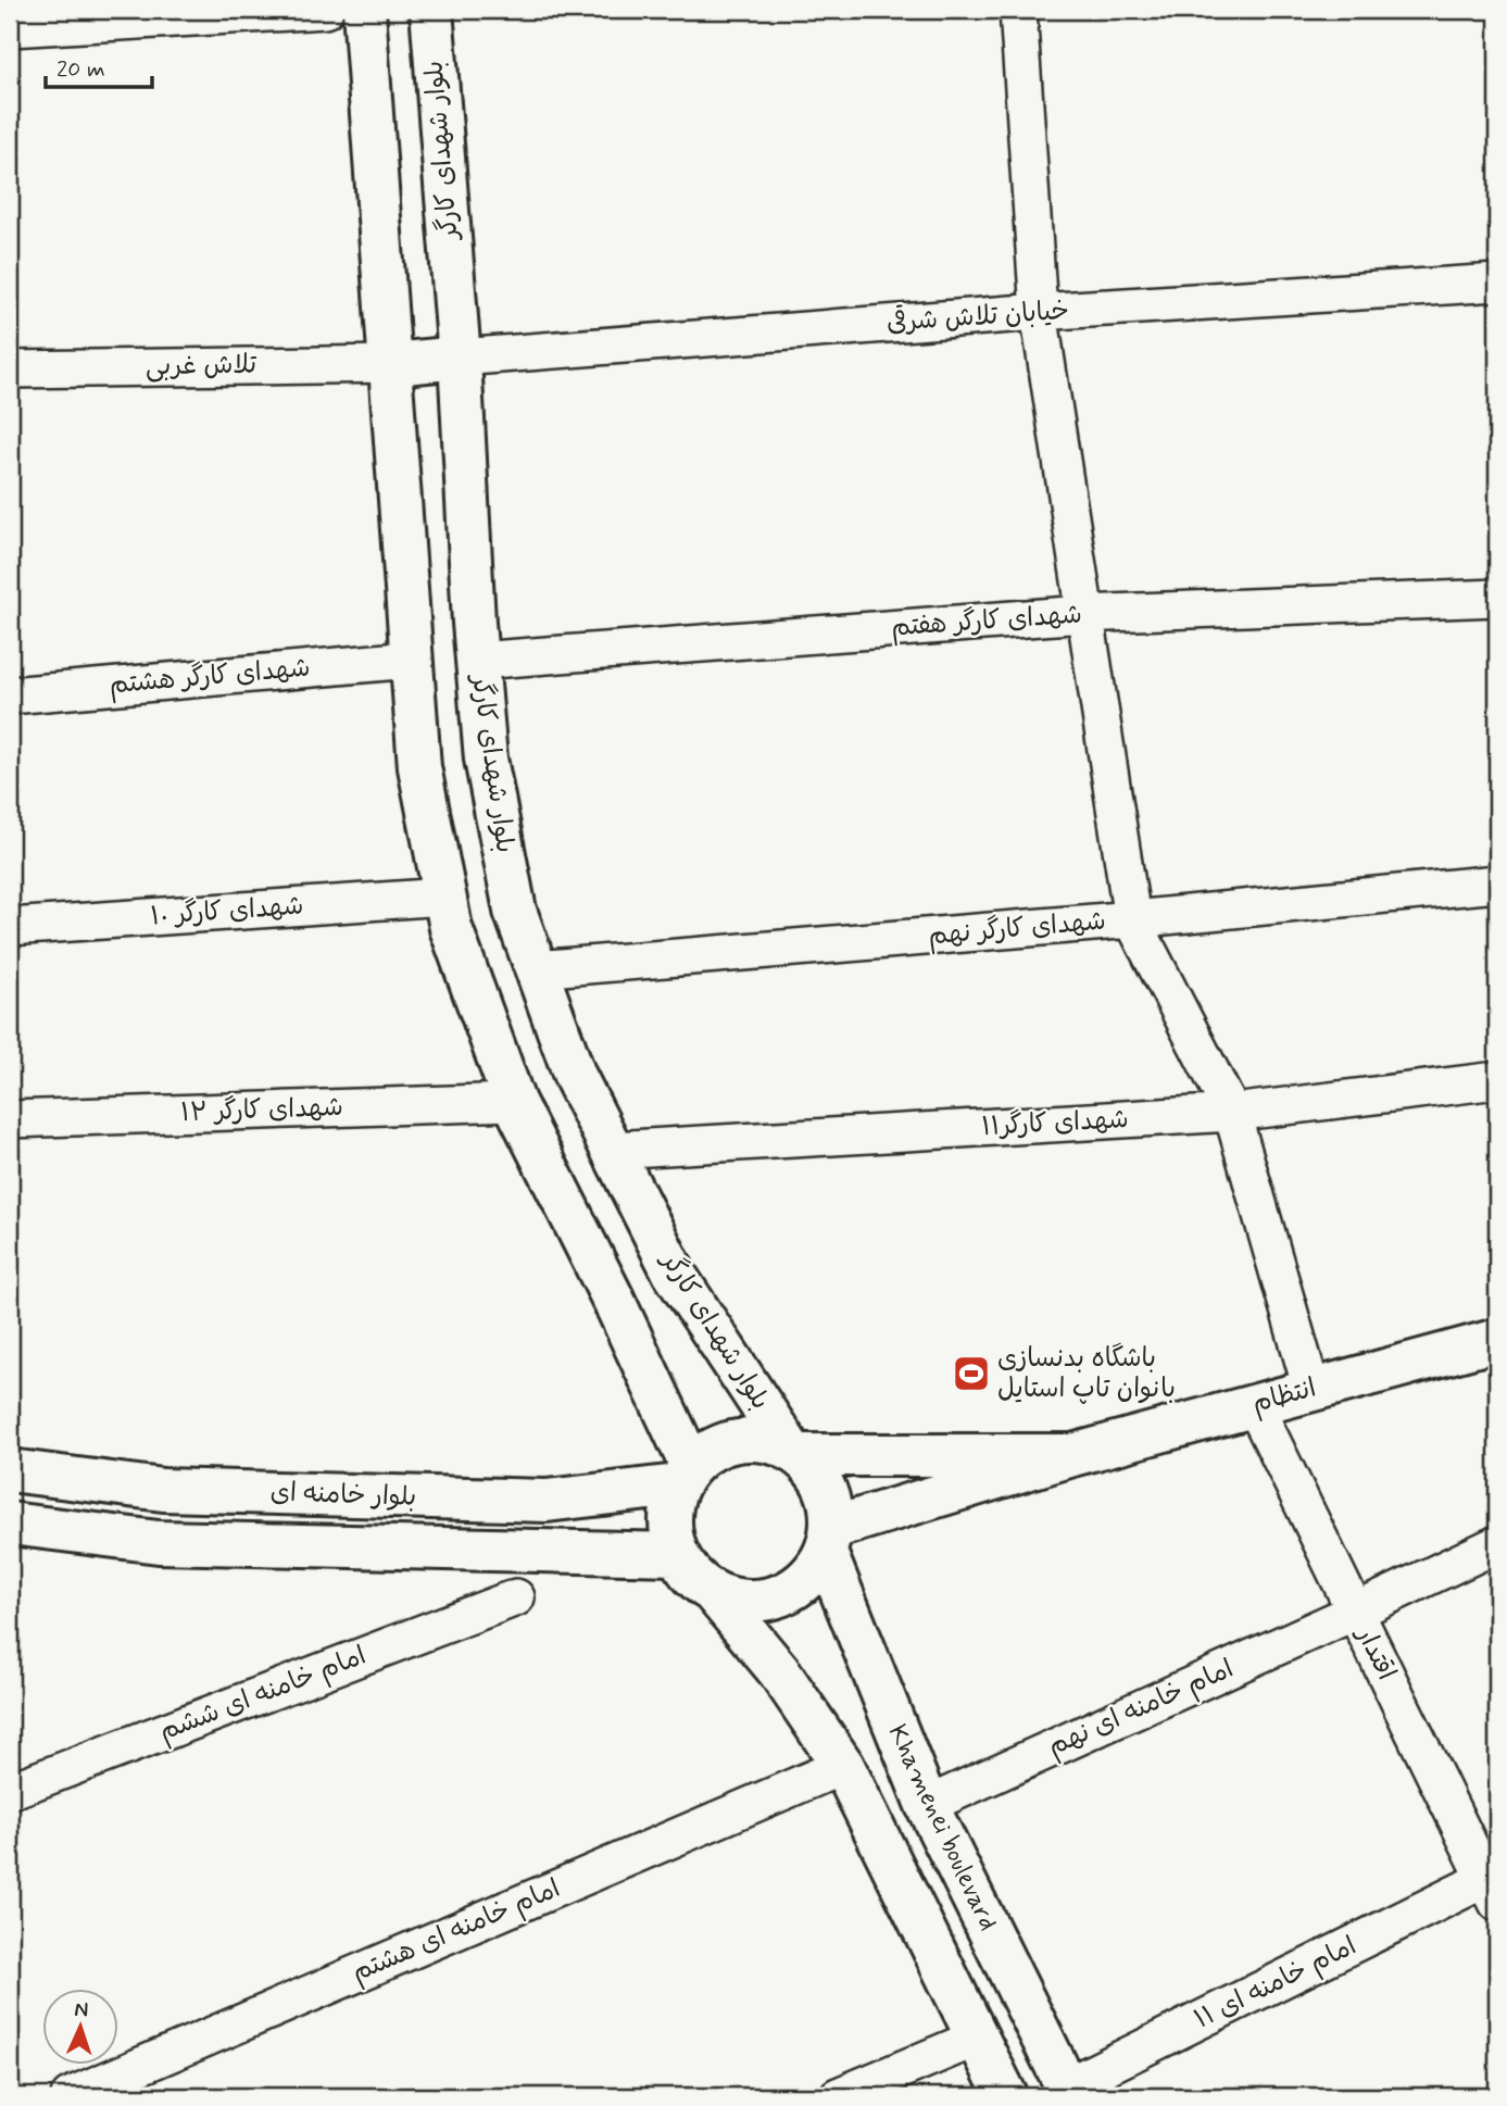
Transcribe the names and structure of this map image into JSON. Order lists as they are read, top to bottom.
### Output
{
  "streets": {
    "street": [
      "بلوار شهدای کارگر",
      "خیابان تلاش شرقی",
      "تلاش غربی",
      "شهدای کارگر هفتم",
      "شهدای کارگر هشتم",
      "شهدای کارگر ۱۰",
      "شهدای کارگر نهم",
      "شهدای کارگر ۱۲",
      "شهدای کارگر۱۱",
      "انتظام",
      "بلوار خامنه ای",
      "اقتدار",
      "امام خامنه ای ششم",
      "امام خامنه ای نهم",
      "Khamenei boulevard",
      "امام خامنه ای هشتم",
      "امام خامنه ای ۱۱"
    ]
  },
  "crossings": [
    ["بلوار شهدای کارگر", "خیابان تلاش شرقی"],
    ["بلوار شهدای کارگر", "شهدای کارگر هفتم"],
    ["بلوار شهدای کارگر", "شهدای کارگر نهم"],
    ["بلوار شهدای کارگر", "شهدای کارگر۱۱"],
    ["بلوار شهدای کارگر", "بلوار خامنه ای"],
    ["بلوار شهدای کارگر", "Khamenei boulevard"],
    ["انتظام", "اقتدار"],
    ["بلوار خامنه ای", "Khamenei boulevard"],
    ["اقتدار", "امام خامنه ای نهم"],
    ["اقتدار", "امام خامنه ای ۱۱"],
    ["امام خامنه ای نهم", "Khamenei boulevard"],
    ["Khamenei boulevard", "امام خامنه ای ۱۱"]
  ],
  "places": {
    "sports": ["باشگاه بدنسازی بانوان تاپ استایل"]
  },
  "scale_bar": "20 m",
  "north": "top"
}
